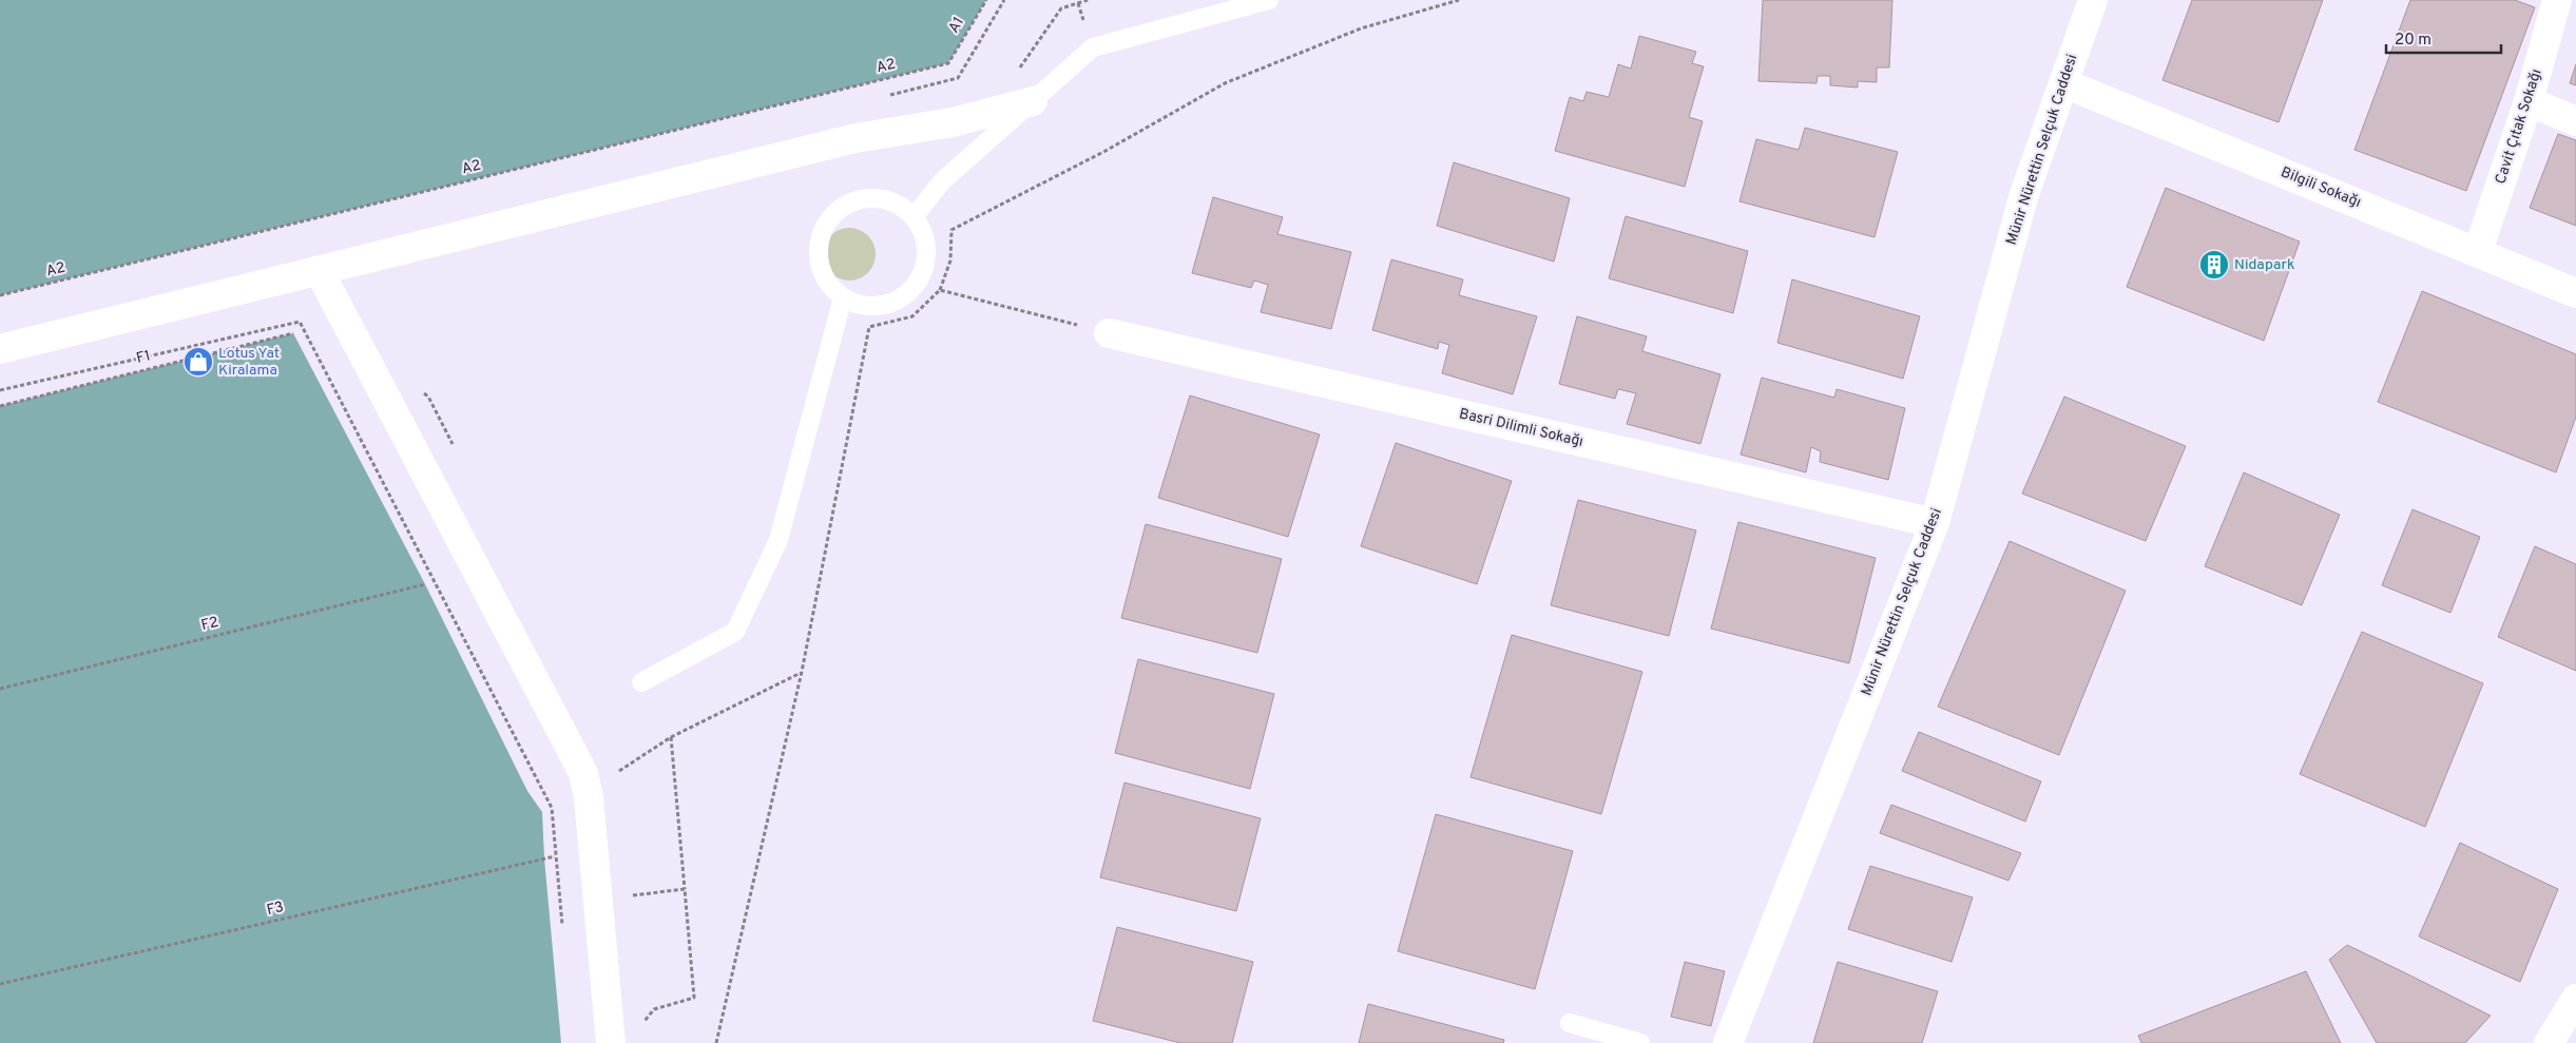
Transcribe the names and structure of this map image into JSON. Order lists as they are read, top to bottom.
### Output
{
  "streets": {
    "street": [
      "Cavit Çıtak Sokağı",
      "Münir Nürettin Selçuk Caddesi",
      "Bilgili Sokağı",
      "Basri Dilimli Sokağı"
    ],
    "path": [
      "A1",
      "A2",
      "F1",
      "F2",
      "F3"
    ]
  },
  "crossings": [
    ["A1", "A2"],
    ["Cavit Çıtak Sokağı", "Bilgili Sokağı"],
    ["Münir Nürettin Selçuk Caddesi", "Bilgili Sokağı"],
    ["Münir Nürettin Selçuk Caddesi", "Basri Dilimli Sokağı"]
  ],
  "places": {
    "building": ["Nidapark"],
    "shop": ["Lotus Yat Kiralama"]
  },
  "scale_bar": "20 m"
}
